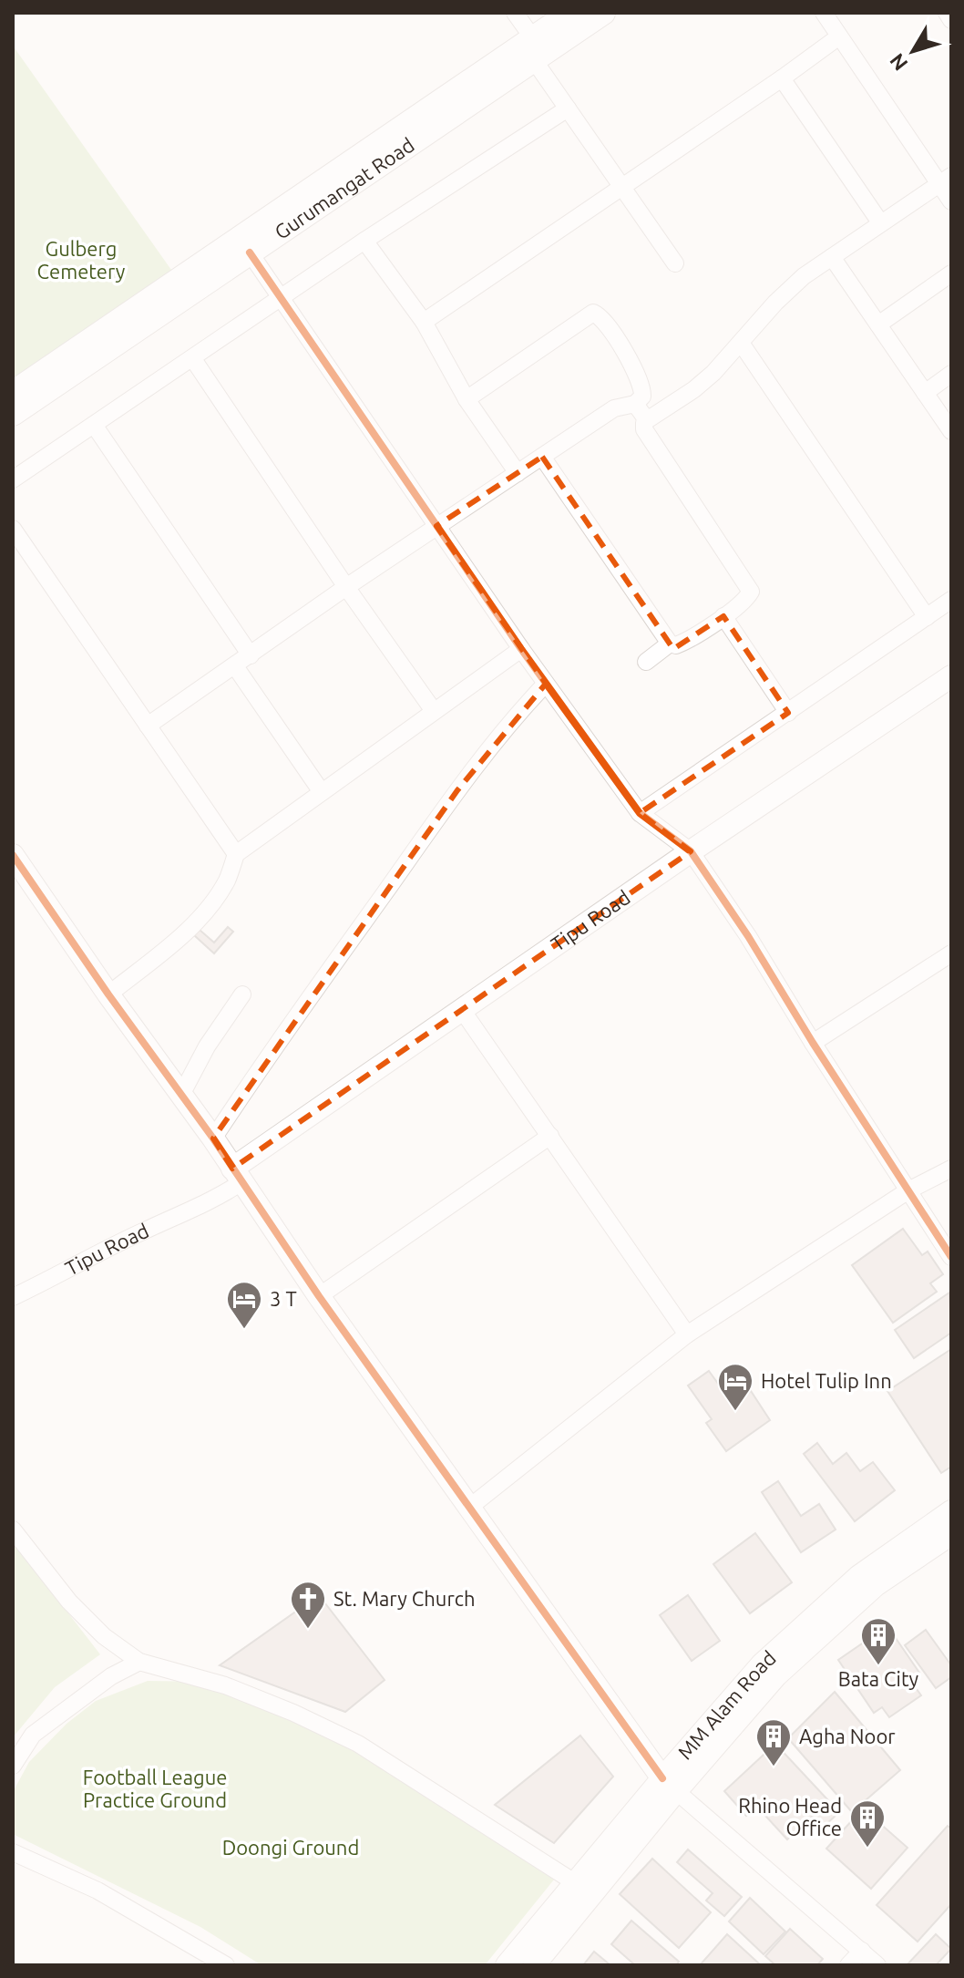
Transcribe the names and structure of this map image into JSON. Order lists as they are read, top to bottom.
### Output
{
  "streets": {
    "main road": ["Gurumangat Road"],
    "street": ["Tipu Road", "MM Alam Road"]
  },
  "parks": ["Gulberg Cemetery", "Football League Practice Ground", "Doongi Ground"],
  "places": {
    "hotel": ["3 T", "Hotel Tulip Inn"],
    "church": ["St. Mary Church"],
    "building": ["Bata City", "Agha Noor", "Rhino Head Office"]
  },
  "north": "bottom left"
}
